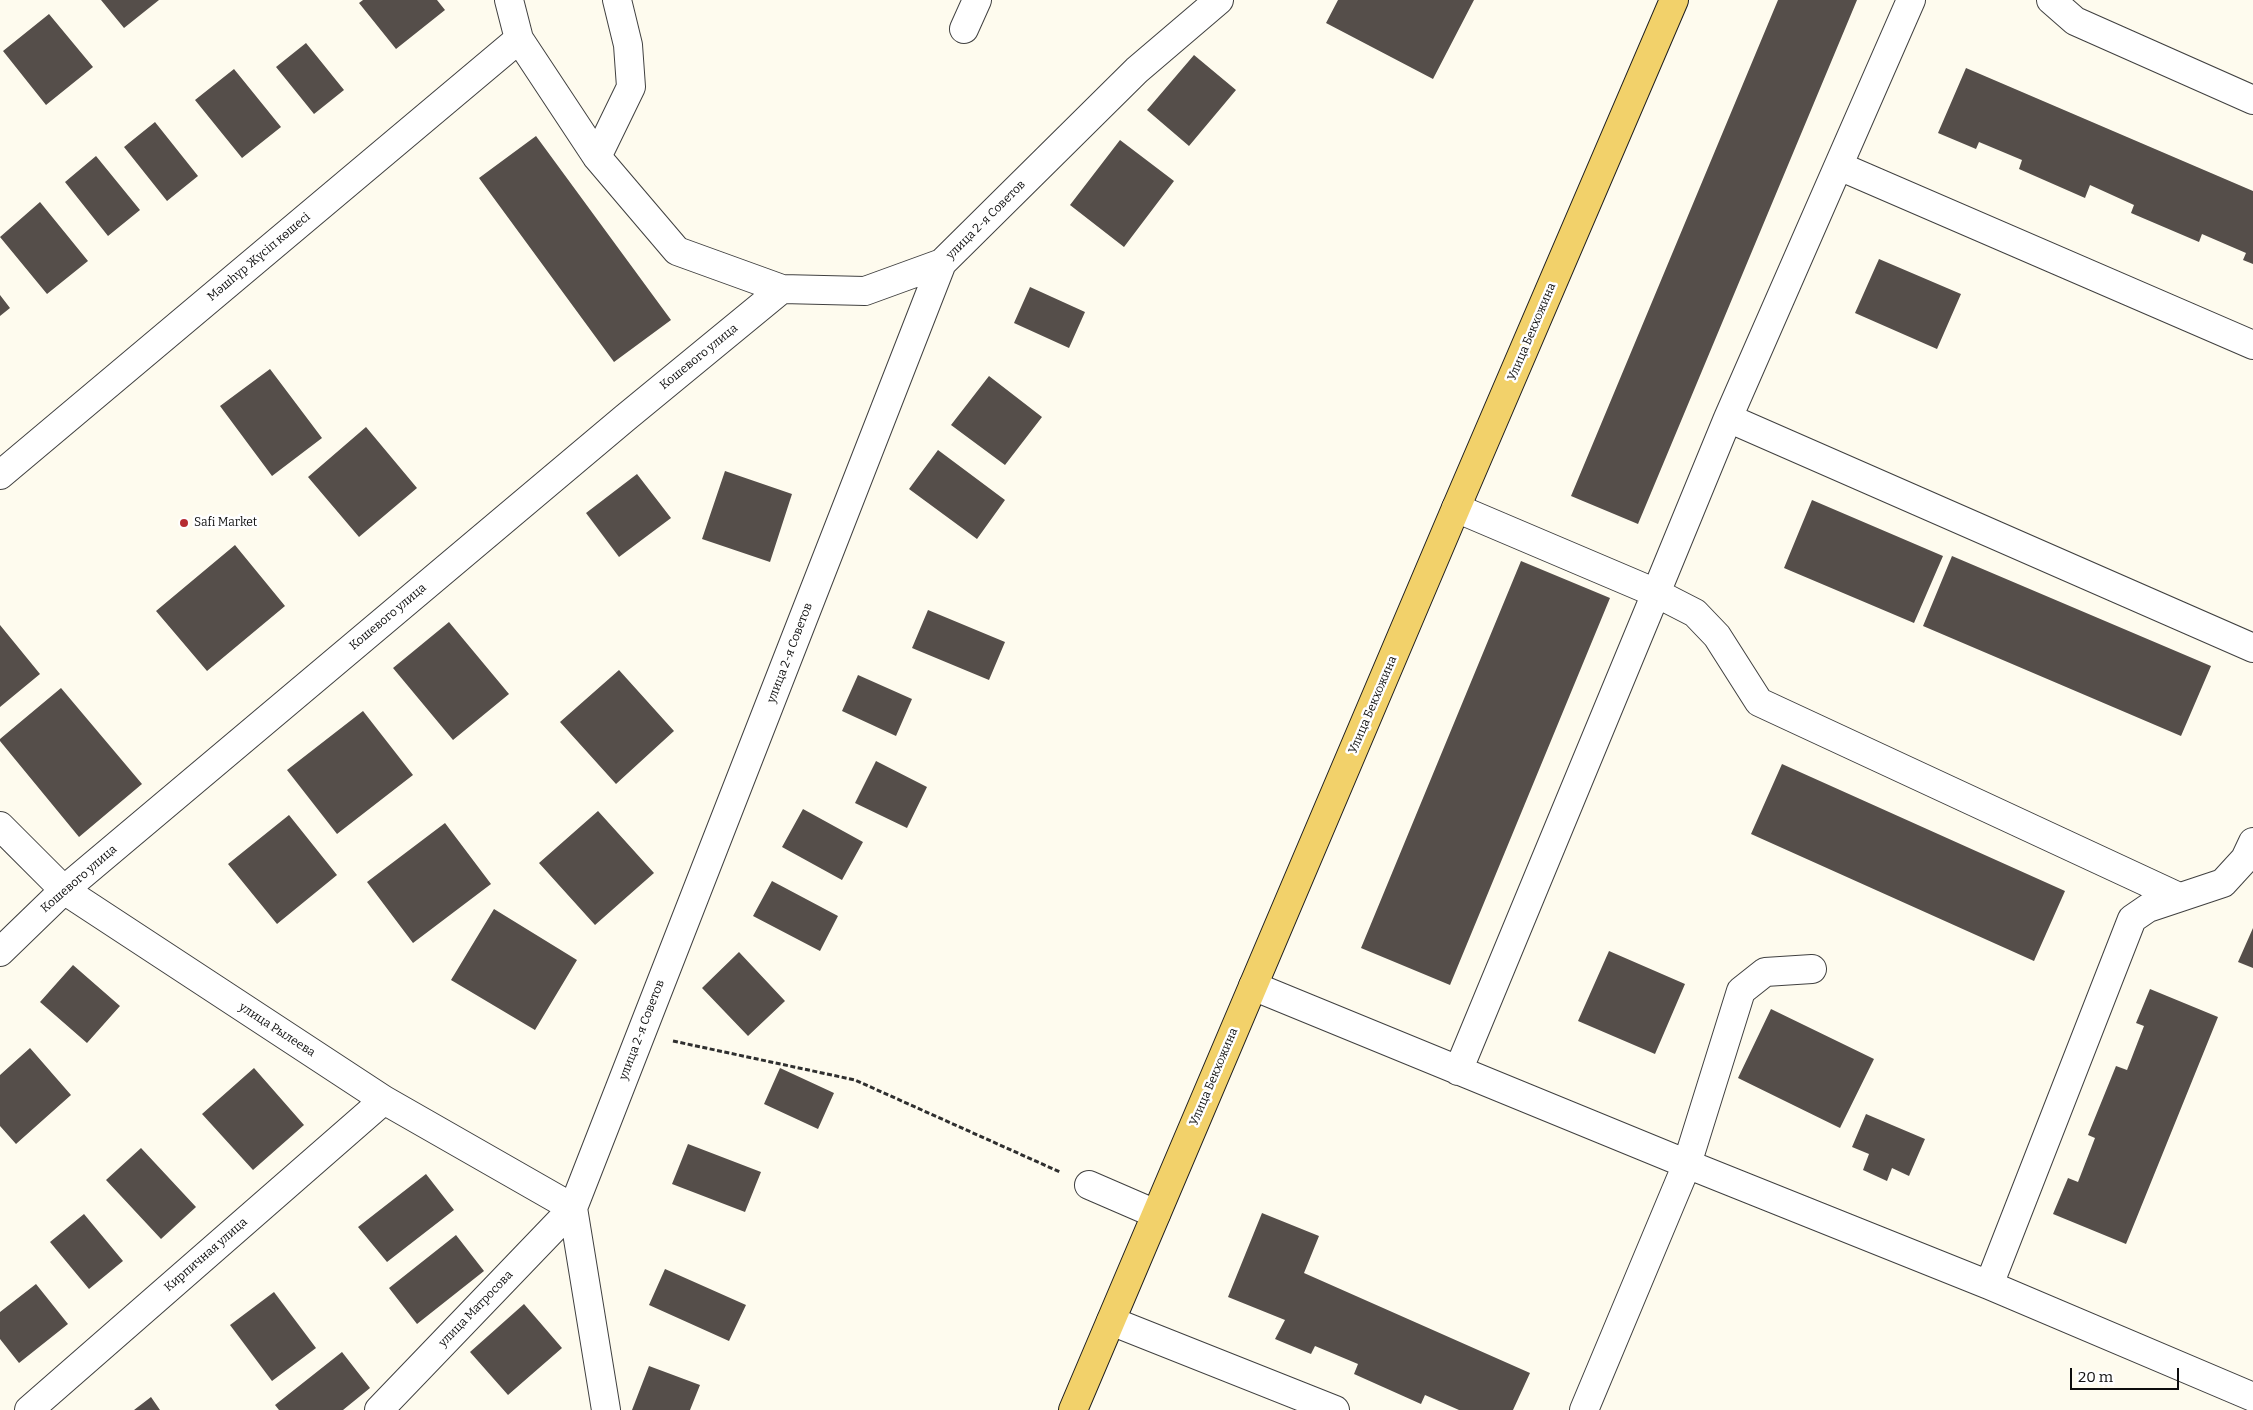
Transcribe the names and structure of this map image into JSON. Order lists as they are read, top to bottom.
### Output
{
  "streets": {
    "main road": ["Улица Бекхожина"],
    "street": [
      "улица 2-я Советов",
      "Мәшһүр Жүсіп көшесі",
      "Кошевого улица",
      "улица Рылеева",
      "Кирпичная улица",
      "улица Матросова"
    ]
  },
  "crossings": [
    ["улица 2-я Советов", "улица Рылеева"],
    ["улица 2-я Советов", "улица Матросова"],
    ["Кошевого улица", "улица Рылеева"],
    ["улица Рылеева", "Кирпичная улица"],
    ["улица Рылеева", "улица Матросова"]
  ],
  "places": ["Safi Market"],
  "scale_bar": "20 m"
}
